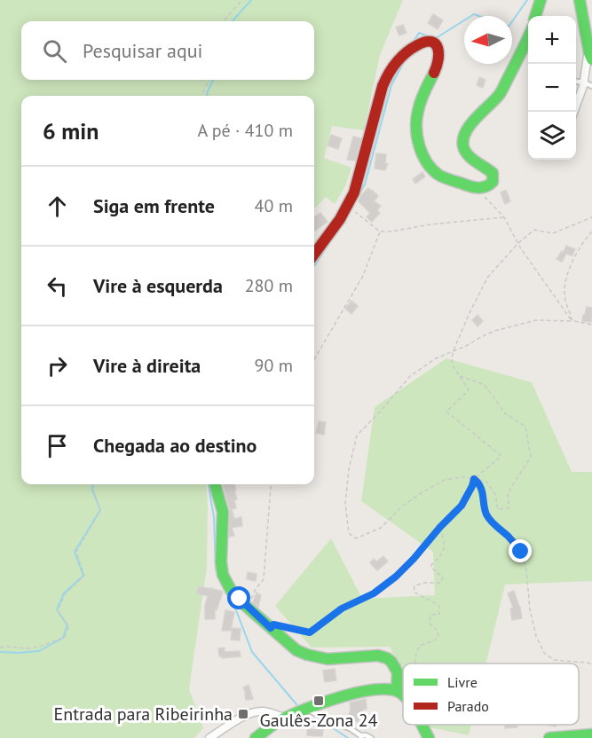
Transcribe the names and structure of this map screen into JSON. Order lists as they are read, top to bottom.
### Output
{
  "places": {
    "transit": ["Gaulês-Zona 24", "Entrada para Ribeirinha"]
  },
  "legend": ["Livre", "Parado"],
  "north": "left",
  "page": {
    "map_buttons": ["+", "−"],
    "search": "Pesquisar aqui",
    "heading": ["6 min", "A pé · 410 m"],
    "list": [
      ["Siga em frente", "40 m"],
      ["Vire à esquerda", "280 m"],
      ["Vire à direita", "90 m"],
      "Chegada ao destino"
    ]
  }
}
